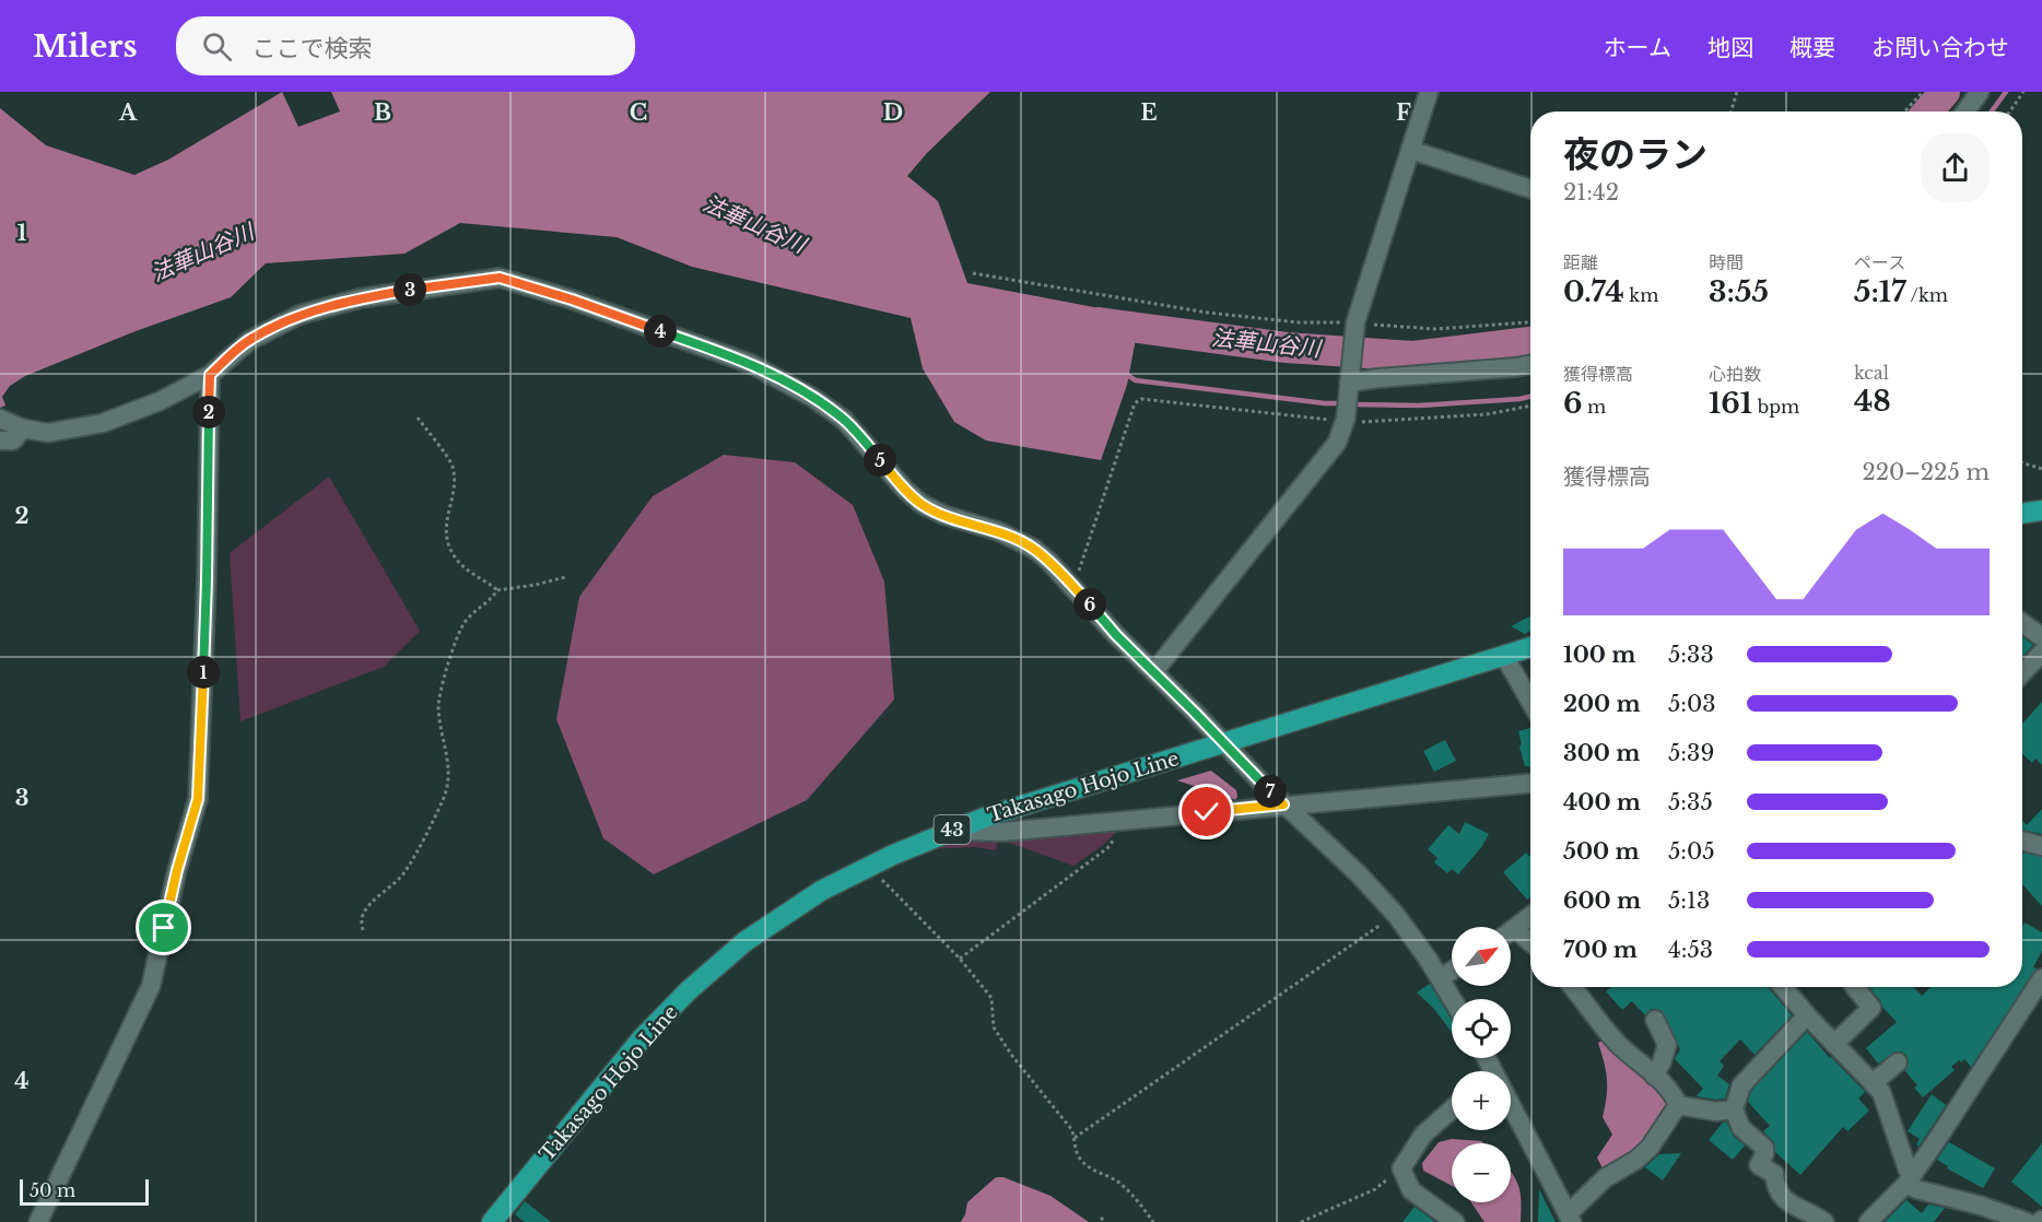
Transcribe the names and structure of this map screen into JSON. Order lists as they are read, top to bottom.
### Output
{
  "streets": {
    "main road": ["Takasago Hojo Line", "43"]
  },
  "water": ["法華山谷川"],
  "scale_bar": "50 m",
  "north": "top right",
  "page": {
    "header": "Milers",
    "search": "ここで検索",
    "nav": [
      "ホーム",
      "地図",
      "概要",
      "お問い合わせ"
    ],
    "heading": ["夜のラン", "21:42"],
    "stats": [
      ["距離", "0.74 km"],
      ["時間", "3:55"],
      ["ペース", "5:17 /km"],
      ["獲得標高", "6 m"],
      ["心拍数", "161 bpm"],
      ["kcal", "48"]
    ],
    "pins": [
      "3",
      "4",
      "2",
      "5",
      "6",
      "1",
      "7"
    ],
    "chart": ["獲得標高", "220–225 m"],
    "list": [
      {
        "name": "100 m",
        "note": "5:33"
      },
      {
        "name": "200 m",
        "note": "5:03"
      },
      {
        "name": "300 m",
        "note": "5:39"
      },
      {
        "name": "400 m",
        "note": "5:35"
      },
      {
        "name": "500 m",
        "note": "5:05"
      },
      {
        "name": "600 m",
        "note": "5:13"
      },
      {
        "name": "700 m",
        "note": "4:53"
      }
    ],
    "map_buttons": ["+", "−"],
    "scale": "50 m"
  },
  "grid": {
    "columns": [
      "A",
      "B",
      "C",
      "D",
      "E",
      "F"
    ],
    "rows": [
      "1",
      "2",
      "3",
      "4"
    ]
  }
}
